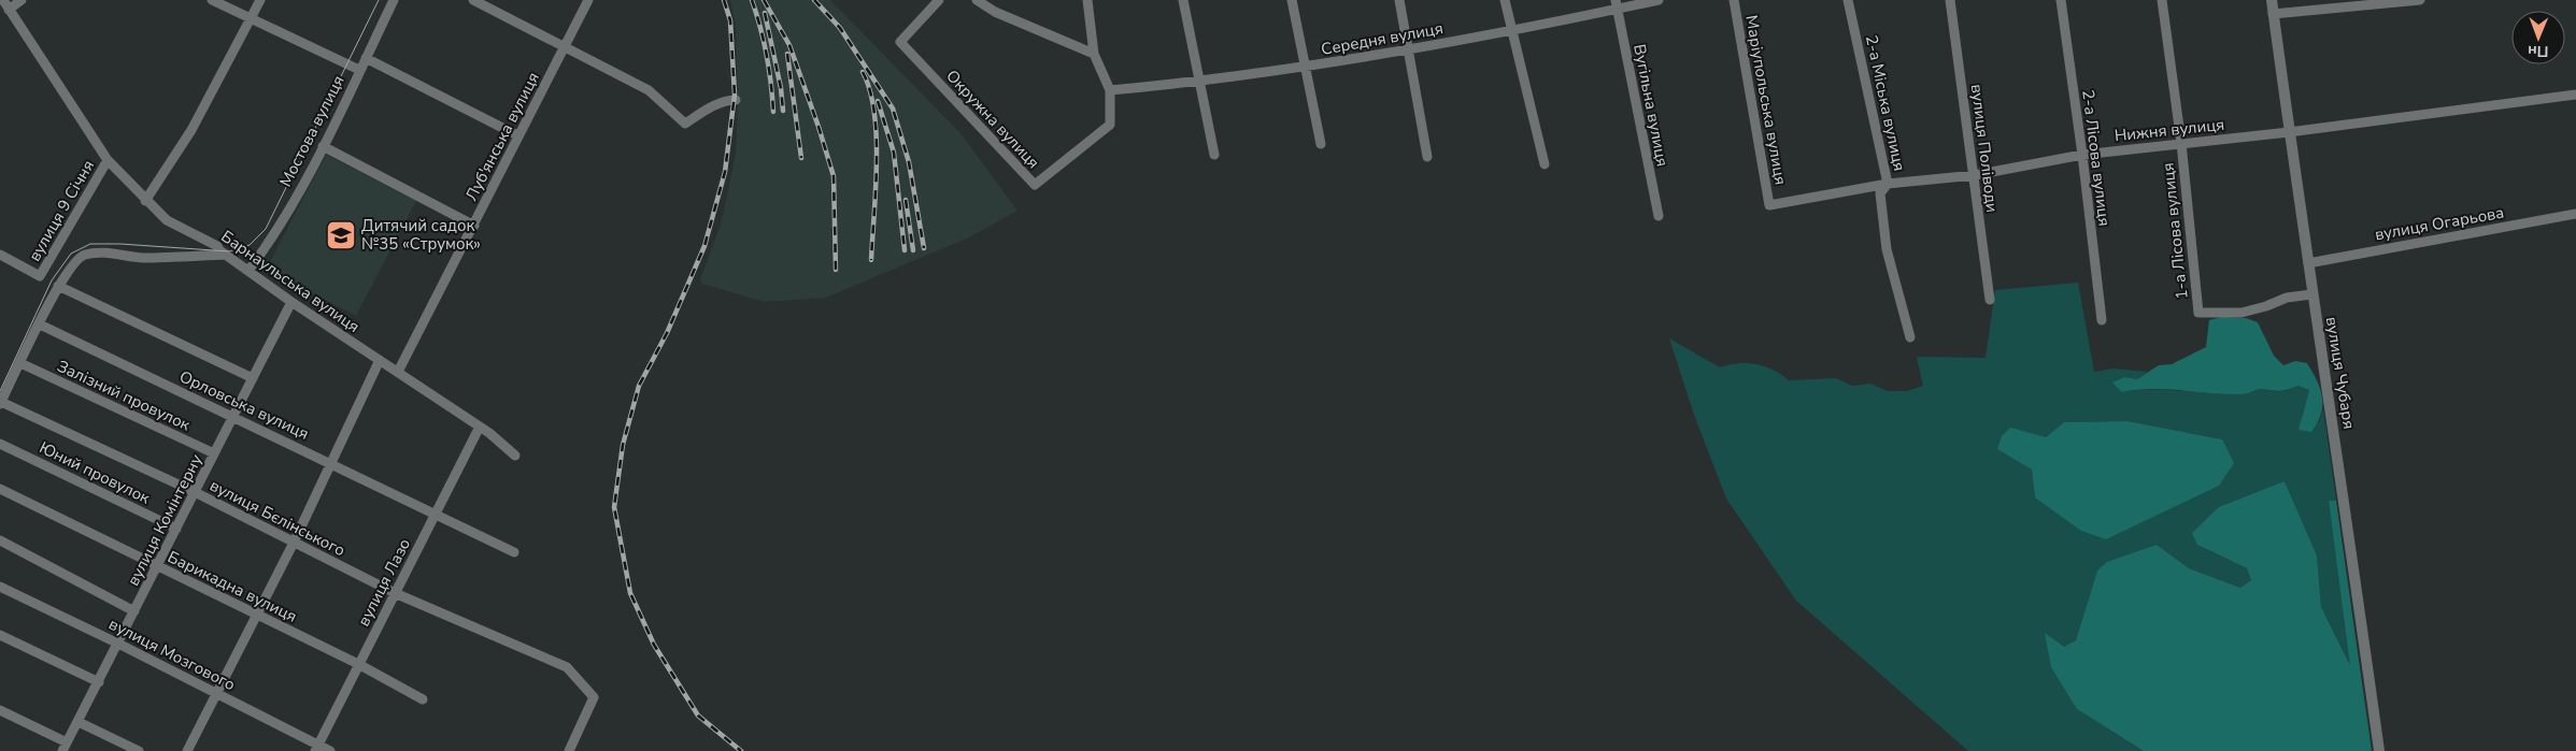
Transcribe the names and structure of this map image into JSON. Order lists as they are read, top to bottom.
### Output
{
  "streets": {
    "street": [
      "Середня вулиця",
      "Маріупольська вулиця",
      "2-а Міська вулиця",
      "Вугільна вулиця",
      "Окружна вулиця",
      "Нижня вулиця",
      "Мостова вулиця",
      "Луб'янська вулиця",
      "вулиця Поліводи",
      "2-а Лісова вулиця",
      "вулиця 9 Січня",
      "вулиця Огарьова",
      "1-а Лісова вулиця",
      "Барнаульська вулиця",
      "вулиця Чубаря",
      "Залізний провулок",
      "Орловська вулиця",
      "Юний провулок",
      "вулиця Бєлінського",
      "вулиця Комінтерну",
      "вулиця Лазо",
      "Барикадна вулиця",
      "вулиця Мозгового"
    ]
  },
  "crossings": [
    ["Середня вулиця", "Вугільна вулиця"],
    ["Середня вулиця", "Окружна вулиця"],
    ["Маріупольська вулиця", "Нижня вулиця"],
    ["2-а Міська вулиця", "Нижня вулиця"],
    ["Нижня вулиця", "вулиця Поліводи"],
    ["Нижня вулиця", "2-а Лісова вулиця"],
    ["Нижня вулиця", "1-а Лісова вулиця"],
    ["Нижня вулиця", "вулиця Чубаря"],
    ["Мостова вулиця", "Барнаульська вулиця"],
    ["Луб'янська вулиця", "Барнаульська вулиця"],
    ["вулиця 9 Січня", "Барнаульська вулиця"],
    ["вулиця Огарьова", "вулиця Чубаря"],
    ["1-а Лісова вулиця", "вулиця Чубаря"],
    ["Барнаульська вулиця", "вулиця Комінтерну"],
    ["Барнаульська вулиця", "вулиця Лазо"],
    ["Залізний провулок", "вулиця Комінтерну"],
    ["Орловська вулиця", "вулиця Комінтерну"],
    ["Орловська вулиця", "вулиця Лазо"],
    ["Юний провулок", "вулиця Комінтерну"],
    ["вулиця Бєлінського", "вулиця Комінтерну"],
    ["вулиця Бєлінського", "вулиця Лазо"],
    ["вулиця Комінтерну", "Барикадна вулиця"],
    ["вулиця Комінтерну", "вулиця Мозгового"],
    ["вулиця Лазо", "Барикадна вулиця"],
    ["вулиця Лазо", "вулиця Мозгового"]
  ],
  "places": {
    "school or university": ["Дитячий садок №35 «Струмок»"]
  },
  "north": "bottom"
}
